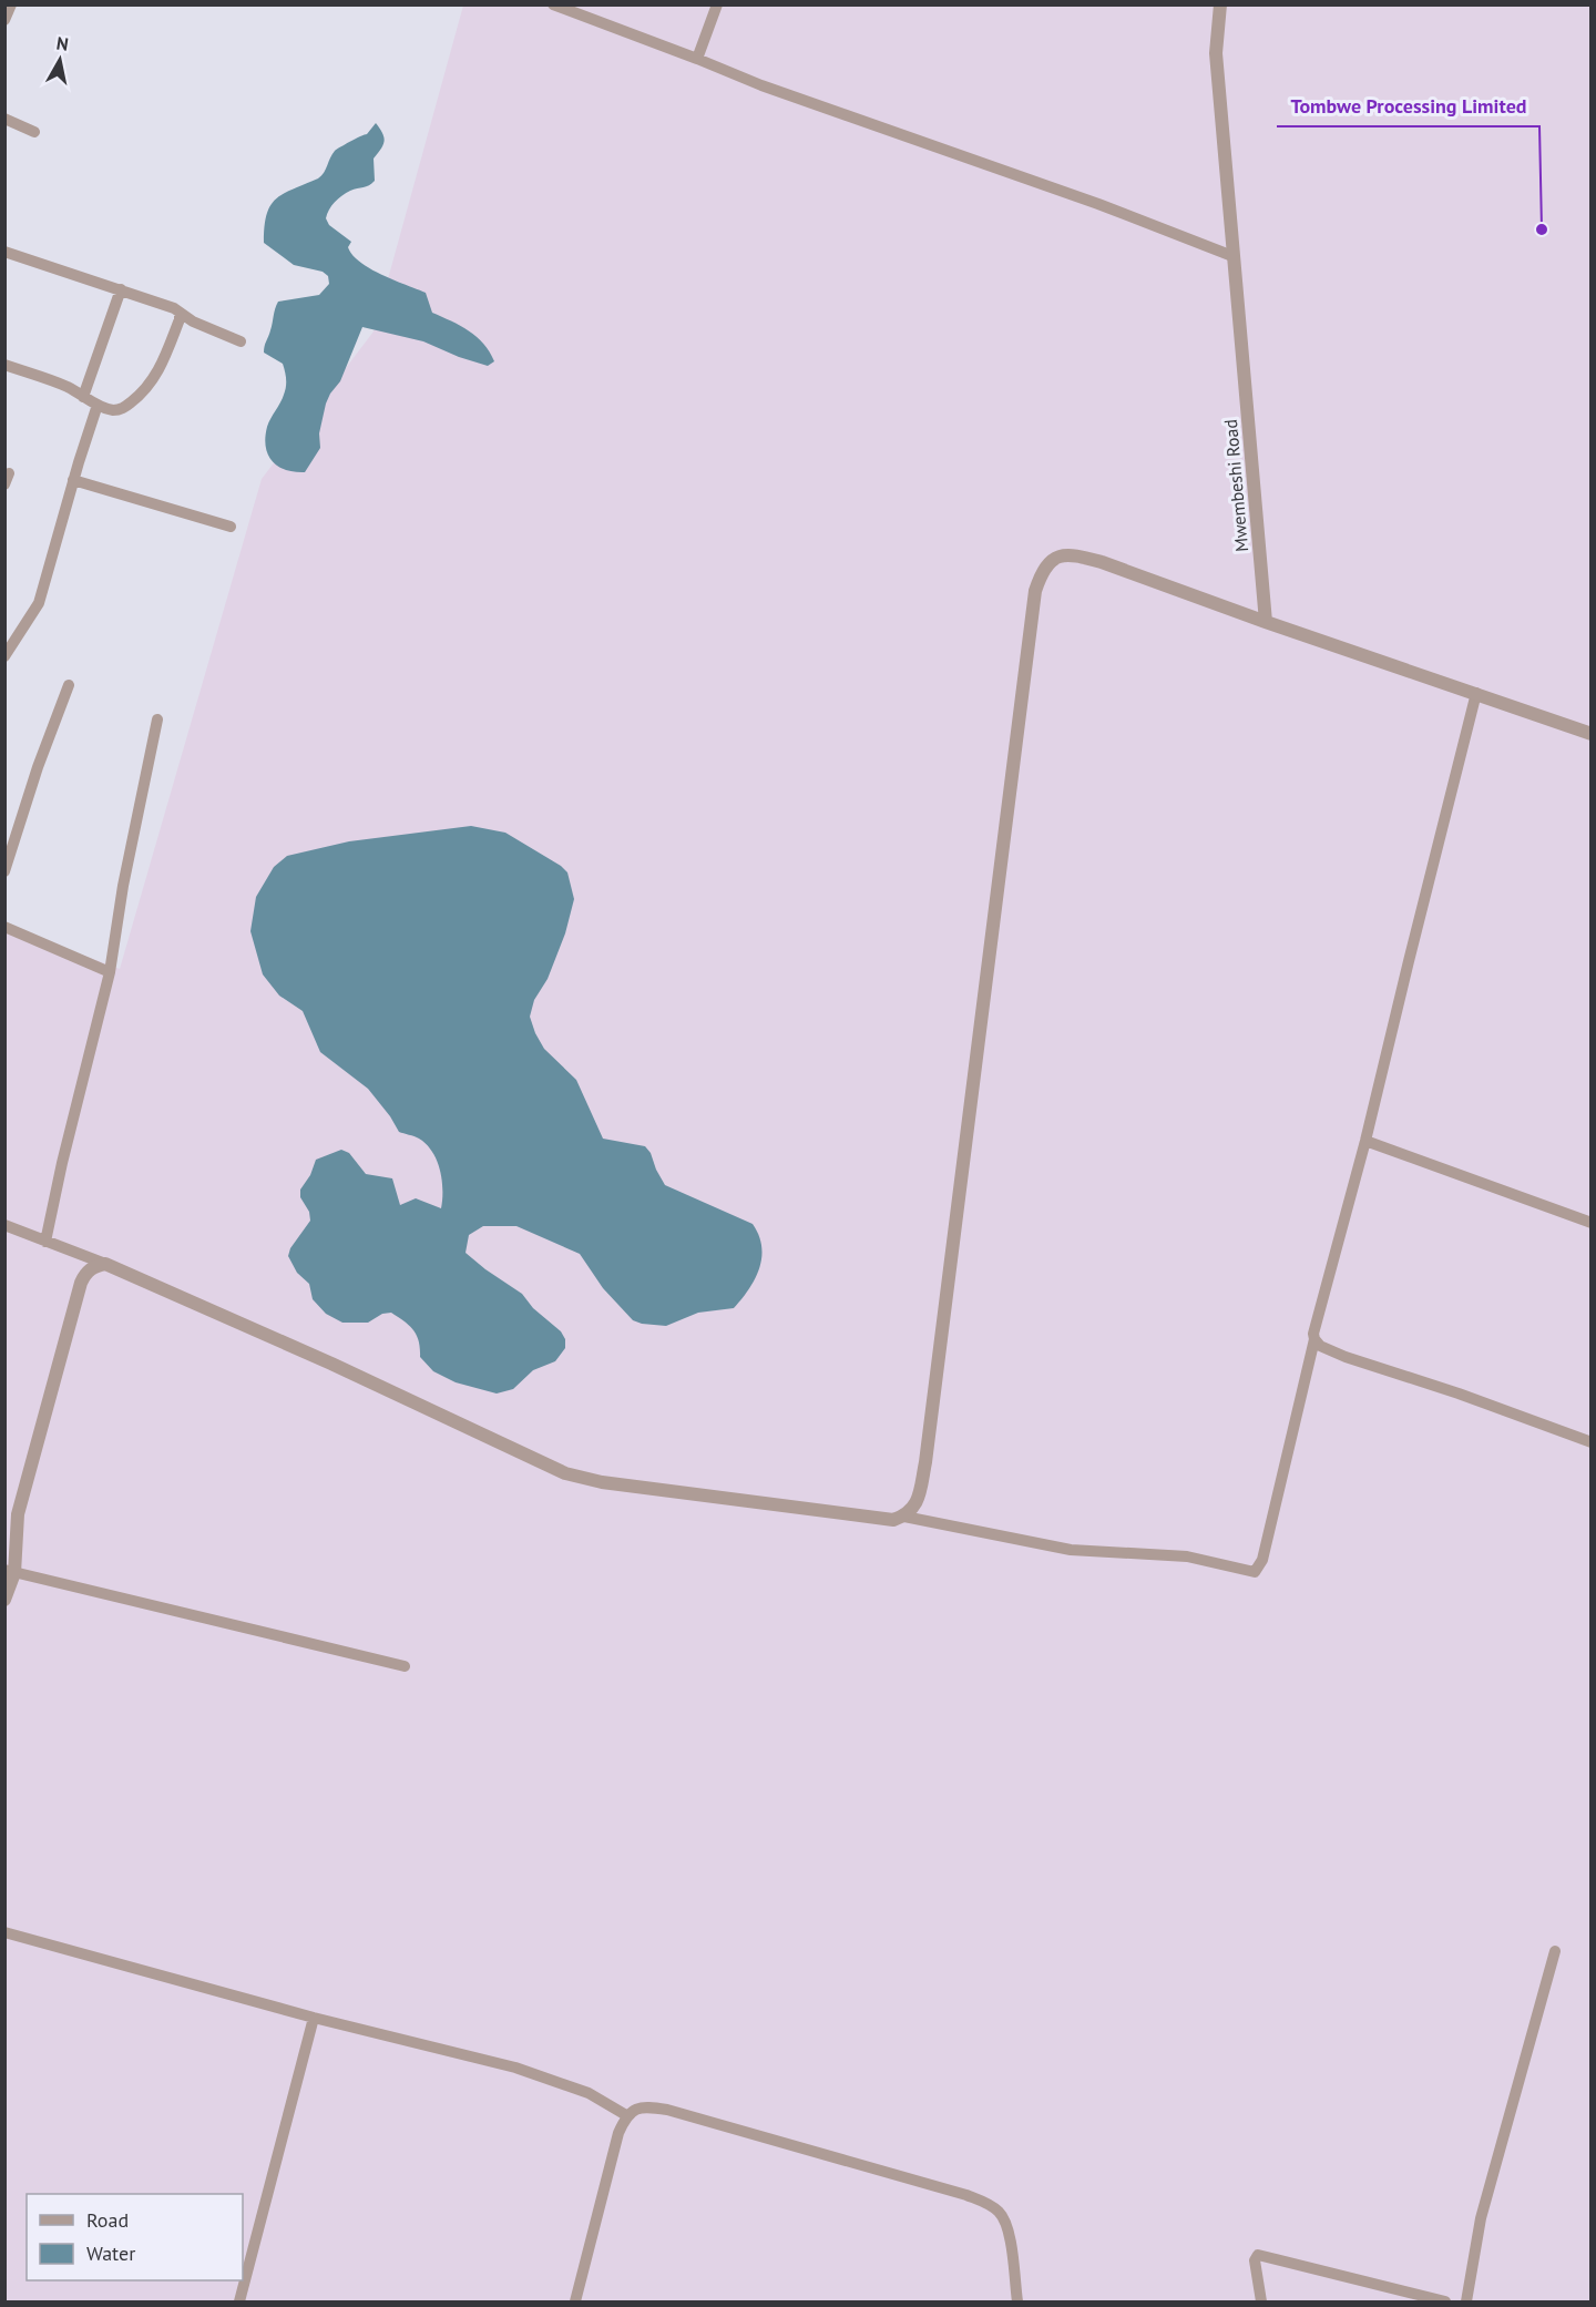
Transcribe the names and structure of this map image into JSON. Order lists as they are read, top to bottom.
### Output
{
  "streets": {
    "street": ["Mwembeshi Road"]
  },
  "places": ["Tombwe Processing Limited"],
  "legend": ["Road", "Water"],
  "north": "top"
}
